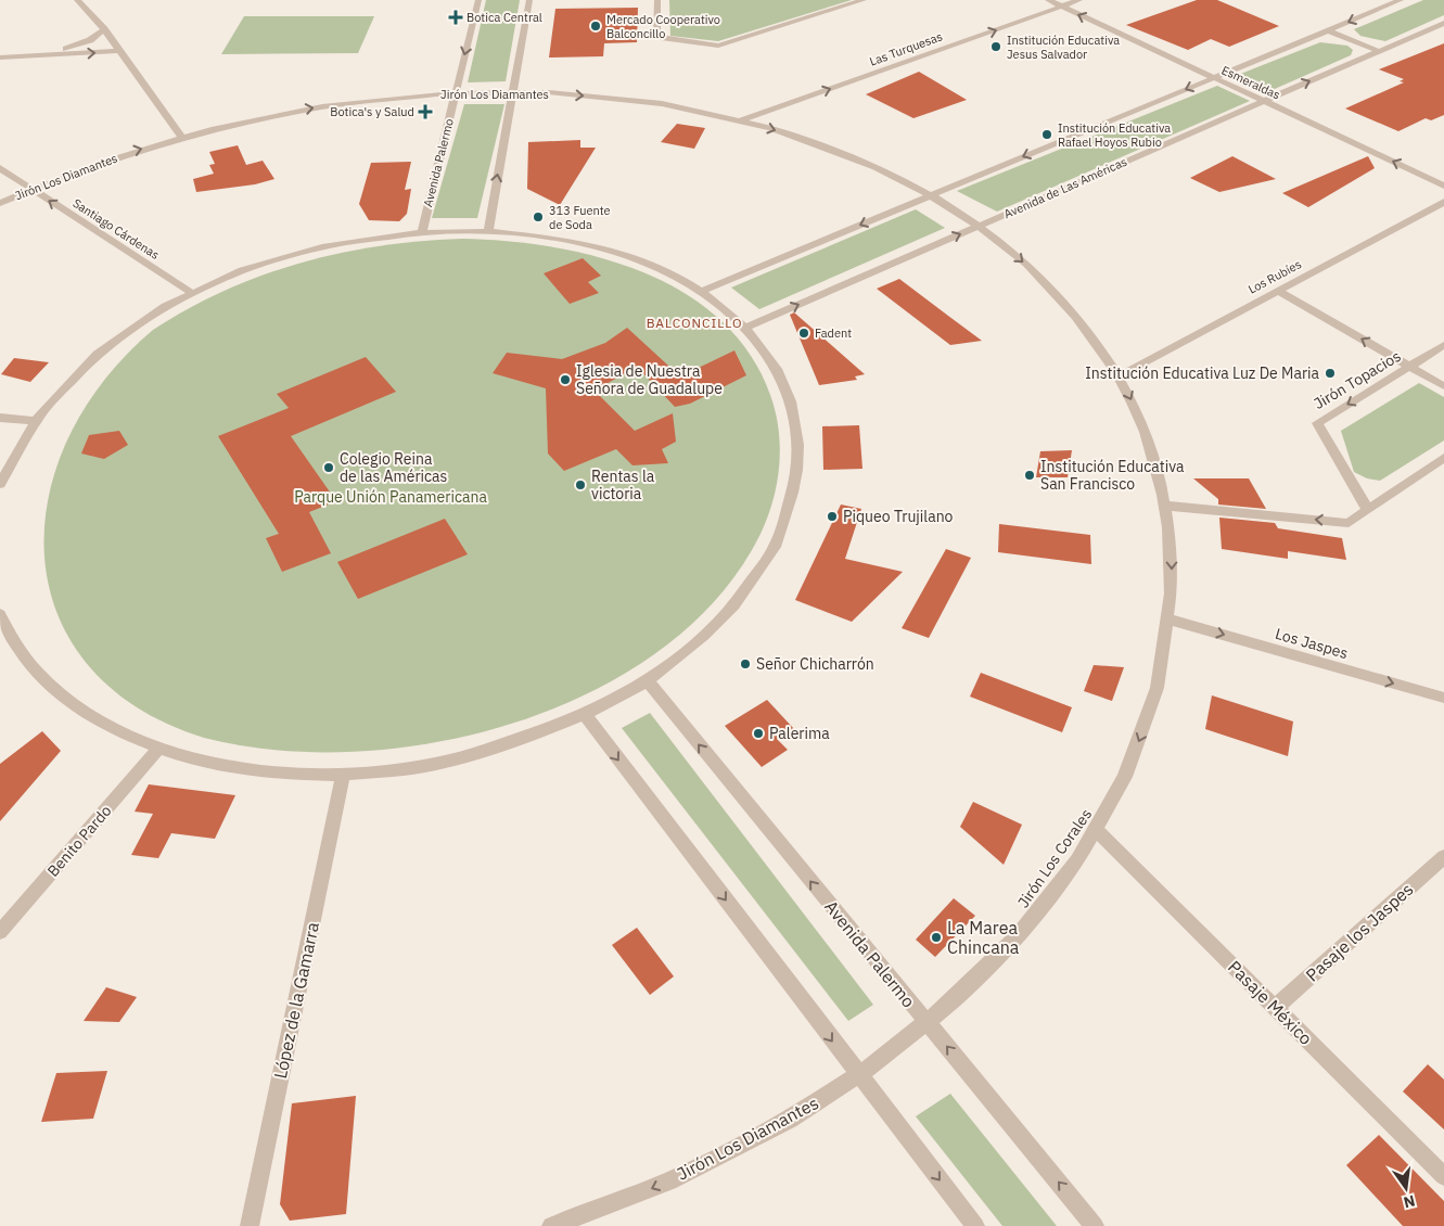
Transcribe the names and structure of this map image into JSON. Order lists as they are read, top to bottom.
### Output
{
  "streets": {
    "street": [
      "Las Turquesas",
      "Esmeraldas",
      "Jirón Los Diamantes",
      "Avenida Palermo",
      "Avenida de Las Américas",
      "Santiago Cárdenas",
      "Los Rubíes",
      "Jirón Topacios",
      "Los Jaspes",
      "Benito Pardo",
      "Jirón Los Corales",
      "Pasaje los Jaspes",
      "López de la Gamarra",
      "Pasaje México"
    ]
  },
  "crossings": [
    ["Las Turquesas", "Esmeraldas"],
    ["Las Turquesas", "Jirón Los Diamantes"],
    ["Esmeraldas", "Avenida de Las Américas"],
    ["Jirón Los Diamantes", "Avenida Palermo"],
    ["Jirón Los Diamantes", "Avenida de Las Américas"],
    ["Jirón Los Diamantes", "Santiago Cárdenas"],
    ["Jirón Los Diamantes", "Jirón Los Corales"],
    ["Avenida Palermo", "Jirón Los Corales"],
    ["Avenida de Las Américas", "Jirón Los Corales"],
    ["Los Rubíes", "Jirón Los Corales"],
    ["Los Jaspes", "Jirón Los Corales"],
    ["Jirón Los Corales", "Pasaje México"],
    ["Pasaje los Jaspes", "Pasaje México"]
  ],
  "one_way": [
    "Las Turquesas",
    "Esmeraldas",
    "Santiago Cárdenas",
    "Los Jaspes",
    "Jirón Los Corales"
  ],
  "districts": ["BALCONCILLO"],
  "parks": ["Parque Unión Panamericana"],
  "places": {
    "health": ["Botica Central", "Botica's y Salud"],
    "other": [
      "Mercado Cooperativo Balconcillo",
      "Institución Educativa Jesus Salvador",
      "Institución Educativa Rafael Hoyos Rubio",
      "313 Fuente de Soda",
      "Fadent",
      "Institución Educativa Luz De Maria",
      "Iglesia de Nuestra Señora de Guadalupe",
      "Colegio Reina de las Américas",
      "Institución Educativa San Francisco",
      "Rentas la victoria",
      "Piqueo Trujilano",
      "Señor Chicharrón",
      "Palerima",
      "La Marea Chincana"
    ]
  },
  "north": "bottom"
}
